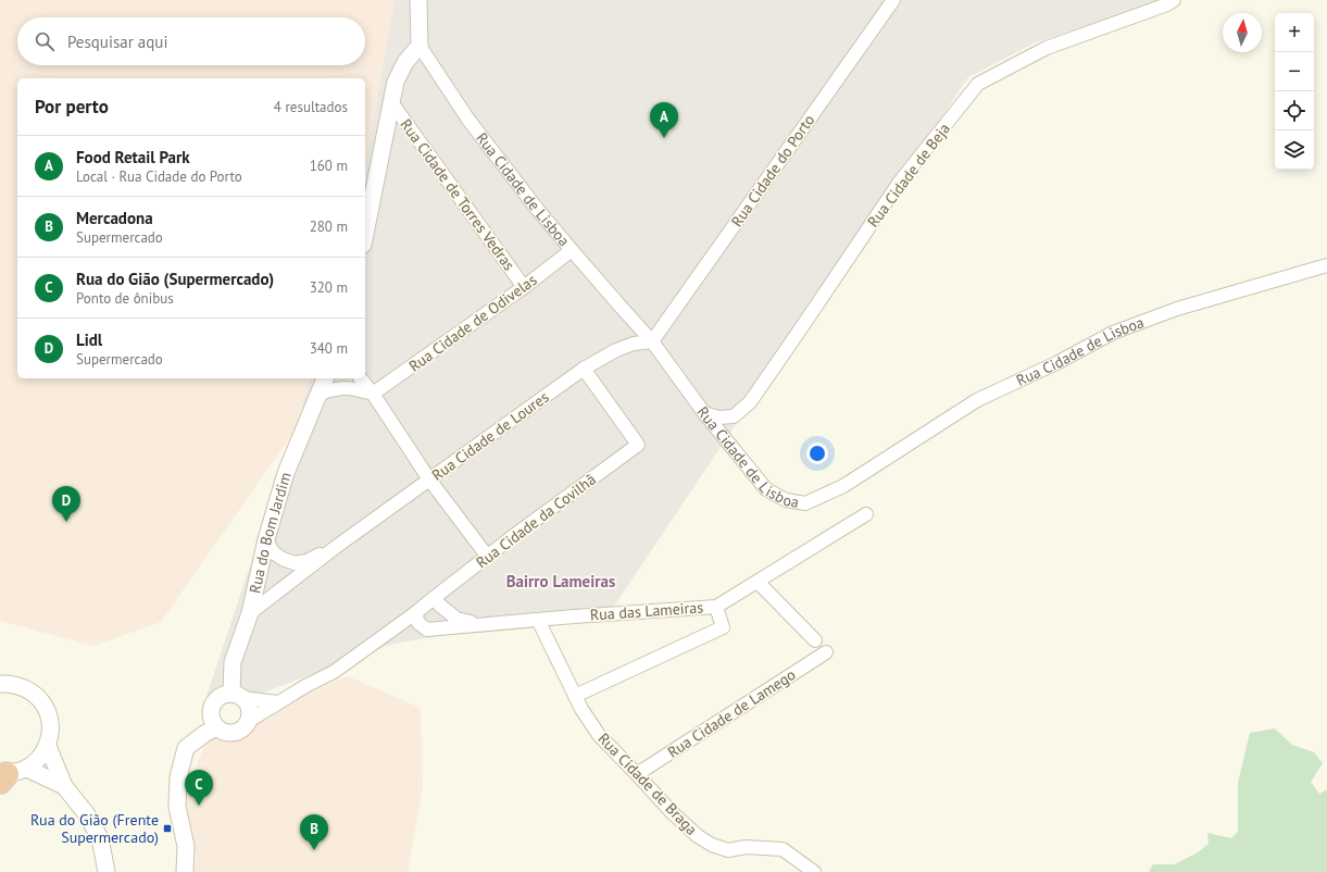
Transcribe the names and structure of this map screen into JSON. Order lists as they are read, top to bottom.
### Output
{
  "streets": {
    "street": [
      "Rua Cidade do Porto",
      "Rua Cidade de Beja",
      "Rua Cidade de Lisboa",
      "Rua Cidade de Torres Vedras",
      "Rua Cidade de Odivelas",
      "Rua Cidade de Loures",
      "Rua Cidade da Covilhã",
      "Rua do Bom Jardim",
      "Rua das Lameiras",
      "Rua Cidade de Lamego",
      "Rua Cidade de Braga"
    ]
  },
  "crossings": [
    ["Rua Cidade do Porto", "Rua Cidade de Lisboa"],
    ["Rua Cidade do Porto", "Rua Cidade de Loures"],
    ["Rua Cidade de Beja", "Rua Cidade de Lisboa"],
    ["Rua Cidade de Lisboa", "Rua Cidade de Odivelas"],
    ["Rua Cidade de Lisboa", "Rua Cidade de Loures"],
    ["Rua Cidade de Torres Vedras", "Rua Cidade de Odivelas"],
    ["Rua Cidade de Loures", "Rua Cidade da Covilhã"],
    ["Rua Cidade da Covilhã", "Rua das Lameiras"],
    ["Rua das Lameiras", "Rua Cidade de Braga"],
    ["Rua Cidade de Lamego", "Rua Cidade de Braga"]
  ],
  "districts": ["Bairro Lameiras"],
  "places": {
    "transit": ["Rua do Gião (Frente Supermercado)"]
  },
  "north": "top",
  "page": {
    "map_buttons": ["+", "−"],
    "search": "Pesquisar aqui",
    "heading": ["Por perto", "4 resultados"],
    "pins": [
      "A",
      "D",
      "C",
      "B"
    ],
    "list": [
      {
        "mark": "A",
        "name": "Food Retail Park",
        "note": "Local · Rua Cidade do Porto",
        "value": "160 m"
      },
      {
        "mark": "B",
        "name": "Mercadona",
        "note": "Supermercado",
        "value": "280 m"
      },
      {
        "mark": "C",
        "name": "Rua do Gião (Supermercado)",
        "note": "Ponto de ônibus",
        "value": "320 m"
      },
      {
        "mark": "D",
        "name": "Lidl",
        "note": "Supermercado",
        "value": "340 m"
      }
    ]
  }
}
